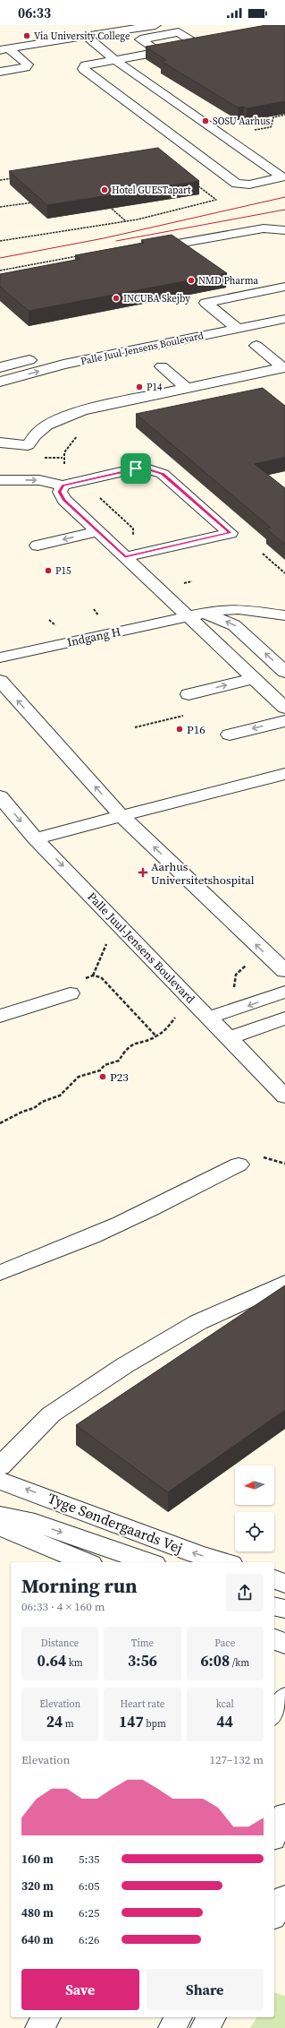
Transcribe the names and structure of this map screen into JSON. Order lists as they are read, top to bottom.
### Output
{
  "streets": {
    "street": ["Palle Juul-Jensens Boulevard", "Indgang H", "Tyge Søndergaards Vej"]
  },
  "places": {
    "other": [
      "Via University College",
      "SOSU Aarhus",
      "Hotel GUESTapart",
      "NMD Pharma",
      "INCUBA Skejby",
      "P14",
      "P15",
      "P16",
      "P23"
    ],
    "health": ["Aarhus Universitetshospital"]
  },
  "north": "left",
  "page": {
    "status": "06:33",
    "heading": ["Morning run", "06:33 · 4 × 160 m"],
    "stats": [
      ["Distance", "0.64 km"],
      ["Time", "3:56"],
      ["Pace", "6:08 /km"],
      ["Elevation", "24 m"],
      ["Heart rate", "147 bpm"],
      ["kcal", "44"]
    ],
    "chart": ["Elevation", "127–132 m"],
    "list": [
      {
        "name": "160 m",
        "note": "5:35"
      },
      {
        "name": "320 m",
        "note": "6:05"
      },
      {
        "name": "480 m",
        "note": "6:25"
      },
      {
        "name": "640 m",
        "note": "6:26"
      }
    ],
    "buttons": ["Save", "Share"]
  }
}
